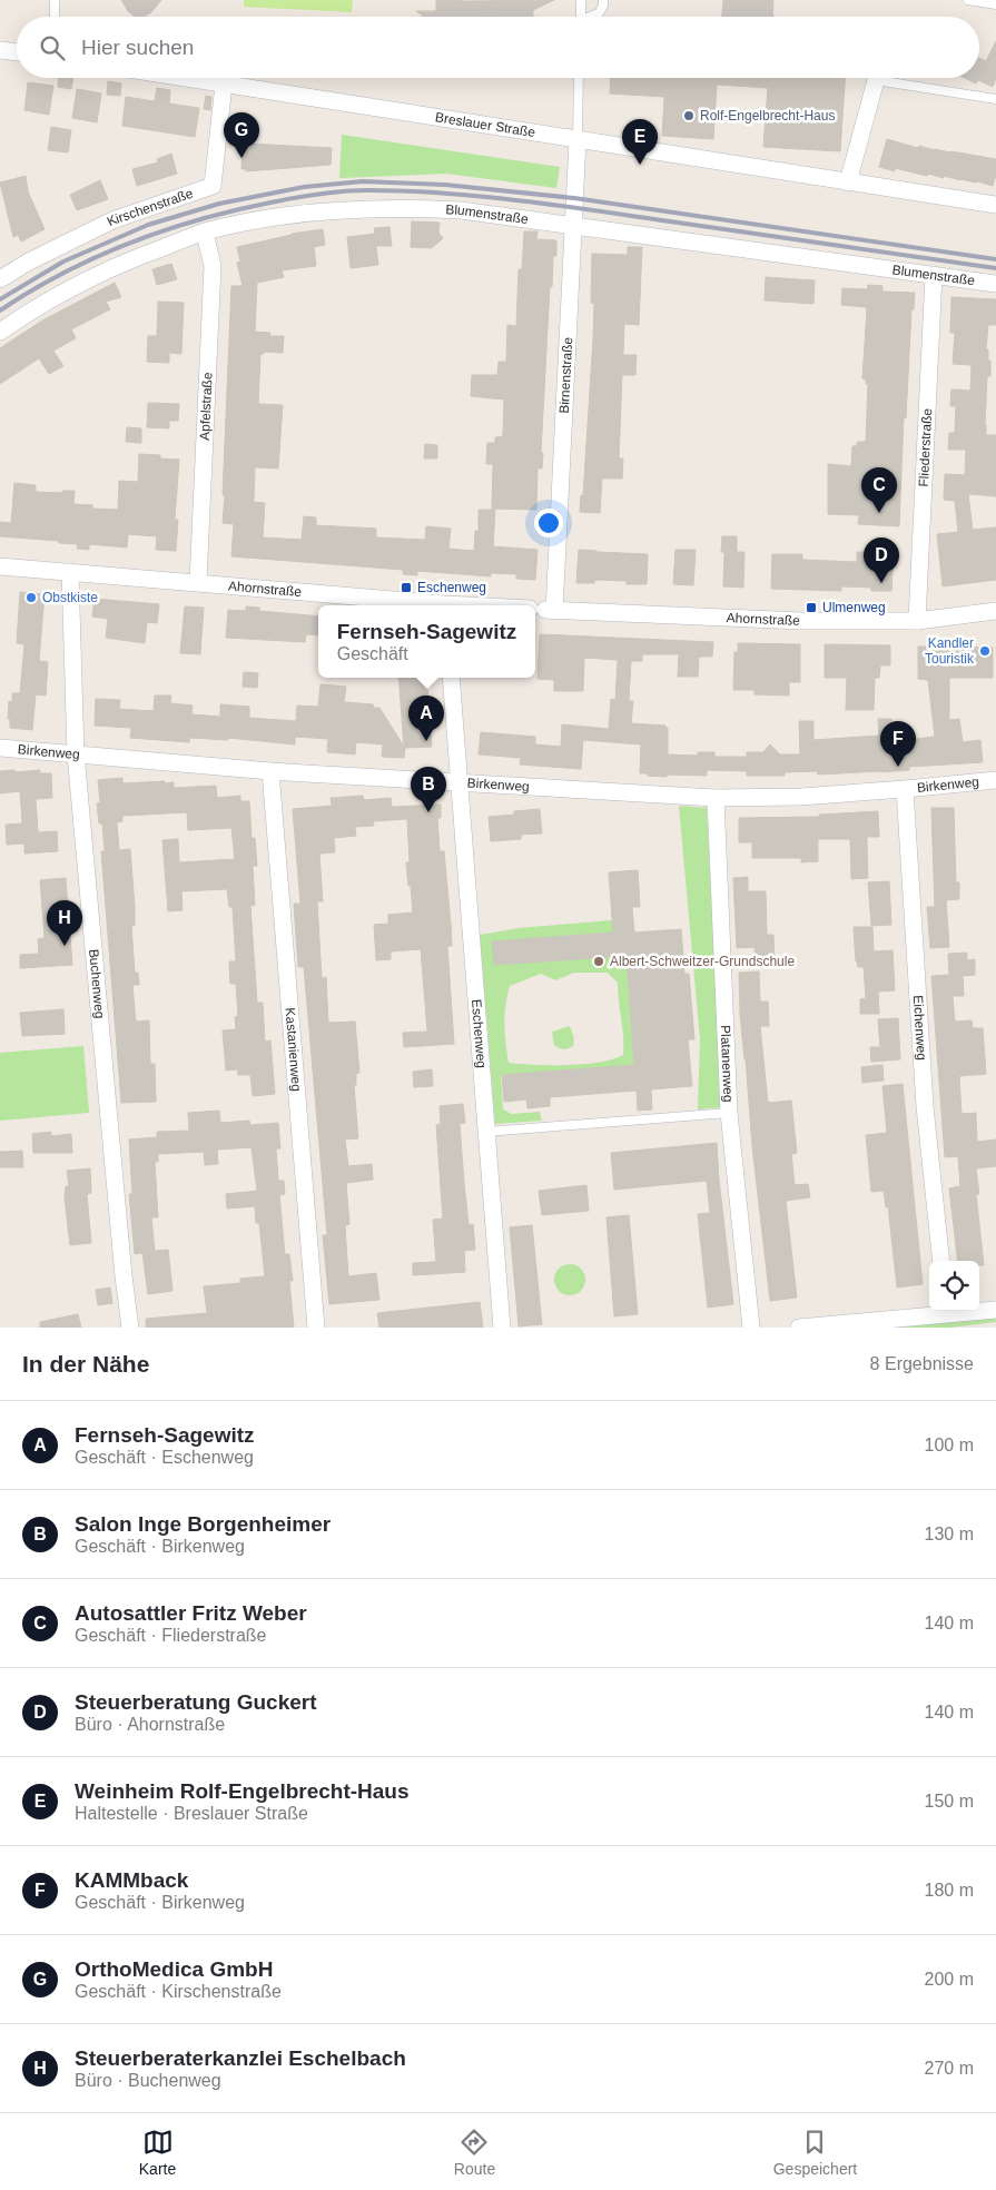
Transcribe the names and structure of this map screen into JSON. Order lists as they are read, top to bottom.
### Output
{
  "streets": {
    "street": [
      "Breslauer Straße",
      "Kirschenstraße",
      "Blumenstraße",
      "Birnenstraße",
      "Apfelstraße",
      "Fliederstraße",
      "Ahornstraße",
      "Birkenweg",
      "Buchenweg",
      "Eichenweg",
      "Eschenweg",
      "Kastanienweg",
      "Platanenweg"
    ]
  },
  "crossings": [
    ["Breslauer Straße", "Kirschenstraße"],
    ["Breslauer Straße", "Birnenstraße"],
    ["Blumenstraße", "Birnenstraße"],
    ["Blumenstraße", "Apfelstraße"],
    ["Blumenstraße", "Fliederstraße"],
    ["Birnenstraße", "Ahornstraße"],
    ["Apfelstraße", "Ahornstraße"],
    ["Fliederstraße", "Ahornstraße"],
    ["Ahornstraße", "Buchenweg"],
    ["Birkenweg", "Buchenweg"],
    ["Birkenweg", "Eichenweg"],
    ["Birkenweg", "Eschenweg"],
    ["Birkenweg", "Kastanienweg"],
    ["Birkenweg", "Platanenweg"]
  ],
  "places": {
    "other": [
      "Rolf-Engelbrecht-Haus",
      "Obstkiste",
      "Kandler Touristik",
      "Albert-Schweitzer-Grundschule"
    ],
    "transit": ["Eschenweg", "Ulmenweg"]
  },
  "page": {
    "search": "Hier suchen",
    "pins": [
      "G",
      "E",
      "C",
      "D",
      "A",
      "F",
      "B",
      "H"
    ],
    "popup": ["Fernseh-Sagewitz", "Geschäft"],
    "heading": ["In der Nähe", "8 Ergebnisse"],
    "list": [
      {
        "mark": "A",
        "name": "Fernseh-Sagewitz",
        "note": "Geschäft · Eschenweg",
        "value": "100 m"
      },
      {
        "mark": "B",
        "name": "Salon Inge Borgenheimer",
        "note": "Geschäft · Birkenweg",
        "value": "130 m"
      },
      {
        "mark": "C",
        "name": "Autosattler Fritz Weber",
        "note": "Geschäft · Fliederstraße",
        "value": "140 m"
      },
      {
        "mark": "D",
        "name": "Steuerberatung Guckert",
        "note": "Büro · Ahornstraße",
        "value": "140 m"
      },
      {
        "mark": "E",
        "name": "Weinheim Rolf-Engelbrecht-Haus",
        "note": "Haltestelle · Breslauer Straße",
        "value": "150 m"
      },
      {
        "mark": "F",
        "name": "KAMMback",
        "note": "Geschäft · Birkenweg",
        "value": "180 m"
      },
      {
        "mark": "G",
        "name": "OrthoMedica GmbH",
        "note": "Geschäft · Kirschenstraße",
        "value": "200 m"
      },
      {
        "mark": "H",
        "name": "Steuerberaterkanzlei Eschelbach",
        "note": "Büro · Buchenweg",
        "value": "270 m"
      }
    ],
    "nav": ["Karte", "Route", "Gespeichert"]
  }
}
